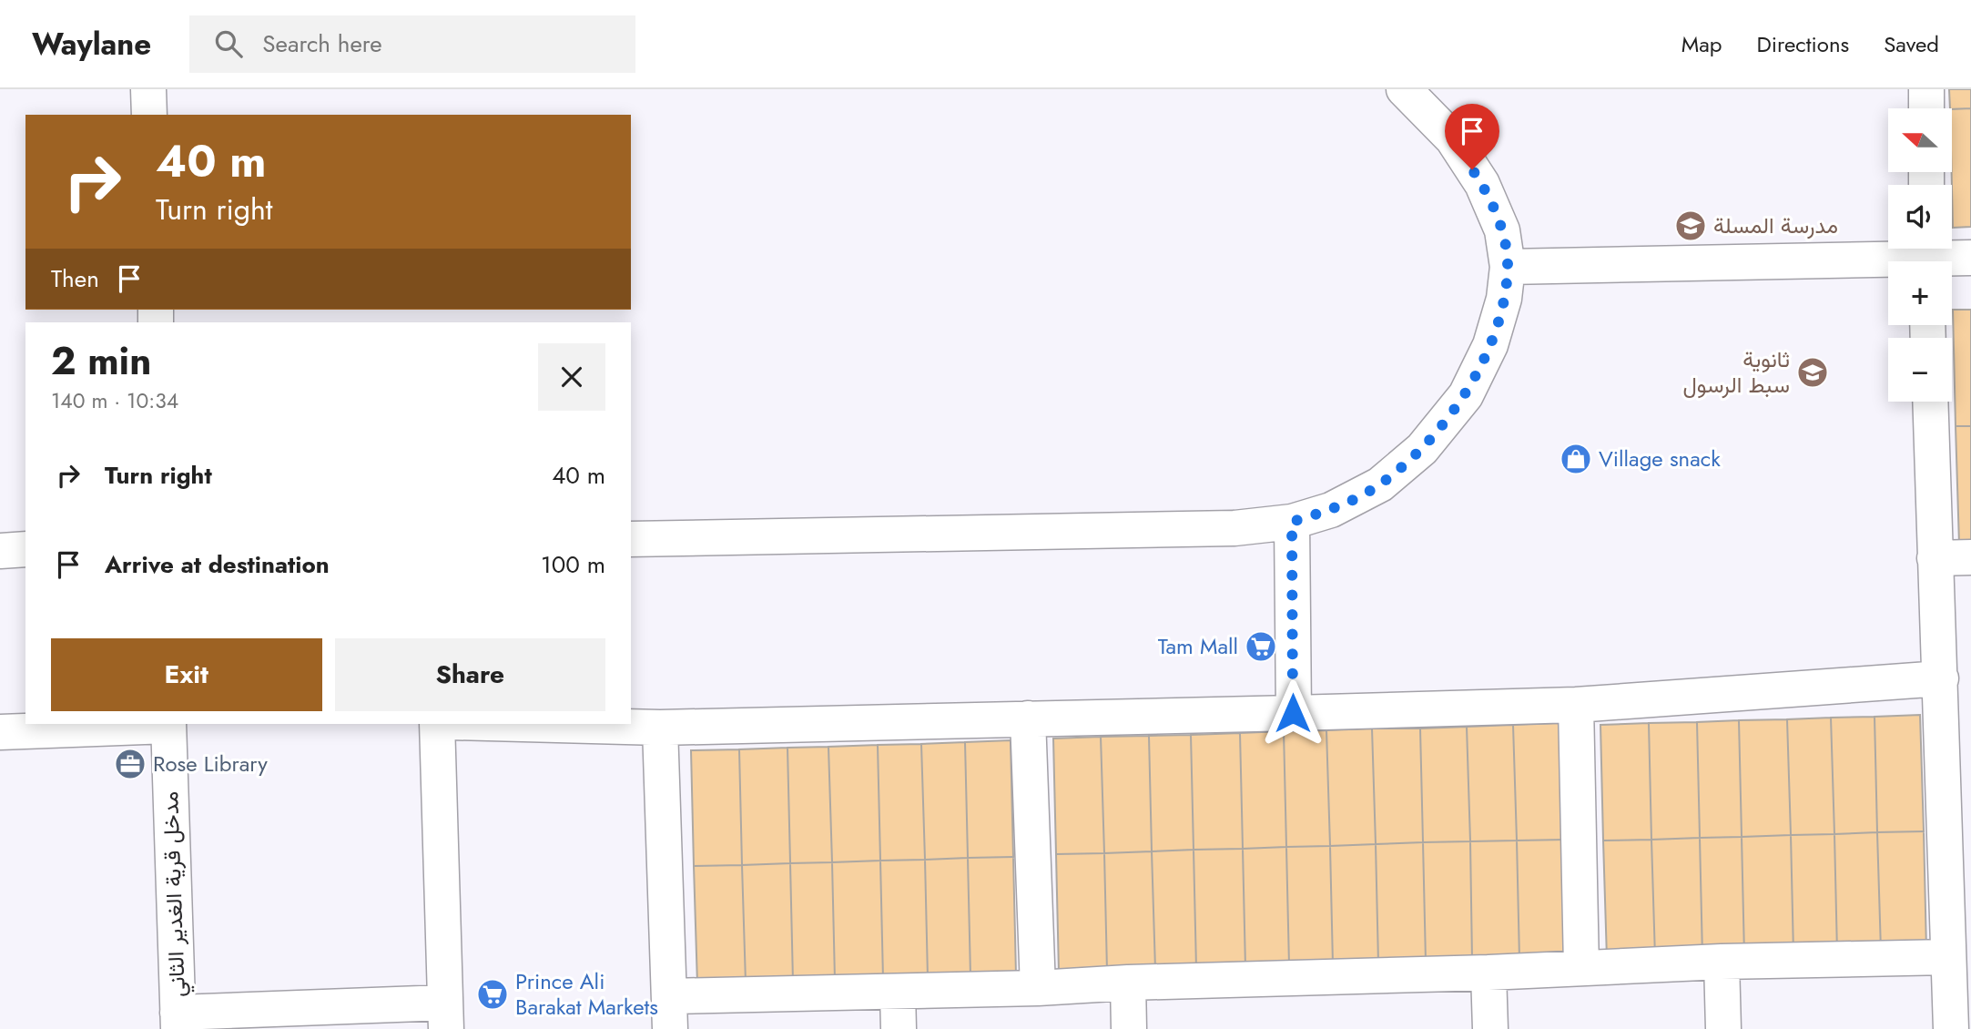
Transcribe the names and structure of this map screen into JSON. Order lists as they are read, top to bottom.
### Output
{
  "streets": {
    "street": ["مدخل قرية الغدير الثاني"]
  },
  "places": {
    "school or university": ["مدرسة المسلة", "ثانوية سبط الرسول"],
    "shop": ["Village snack"],
    "supermarket": ["Tam Mall", "Prince Ali Barakat Markets"],
    "office": ["Rose Library"]
  },
  "north": "left",
  "page": {
    "header": "Waylane",
    "search": "Search here",
    "nav": ["Map", "Directions", "Saved"],
    "map_buttons": ["+", "−"],
    "turn": ["40 m", "Turn right"],
    "then": "Then",
    "heading": ["2 min", "140 m · 10:34"],
    "list": [
      {
        "name": "Turn right",
        "value": "40 m"
      },
      {
        "name": "Arrive at destination",
        "value": "100 m"
      }
    ],
    "buttons": ["Exit", "Share"]
  }
}
